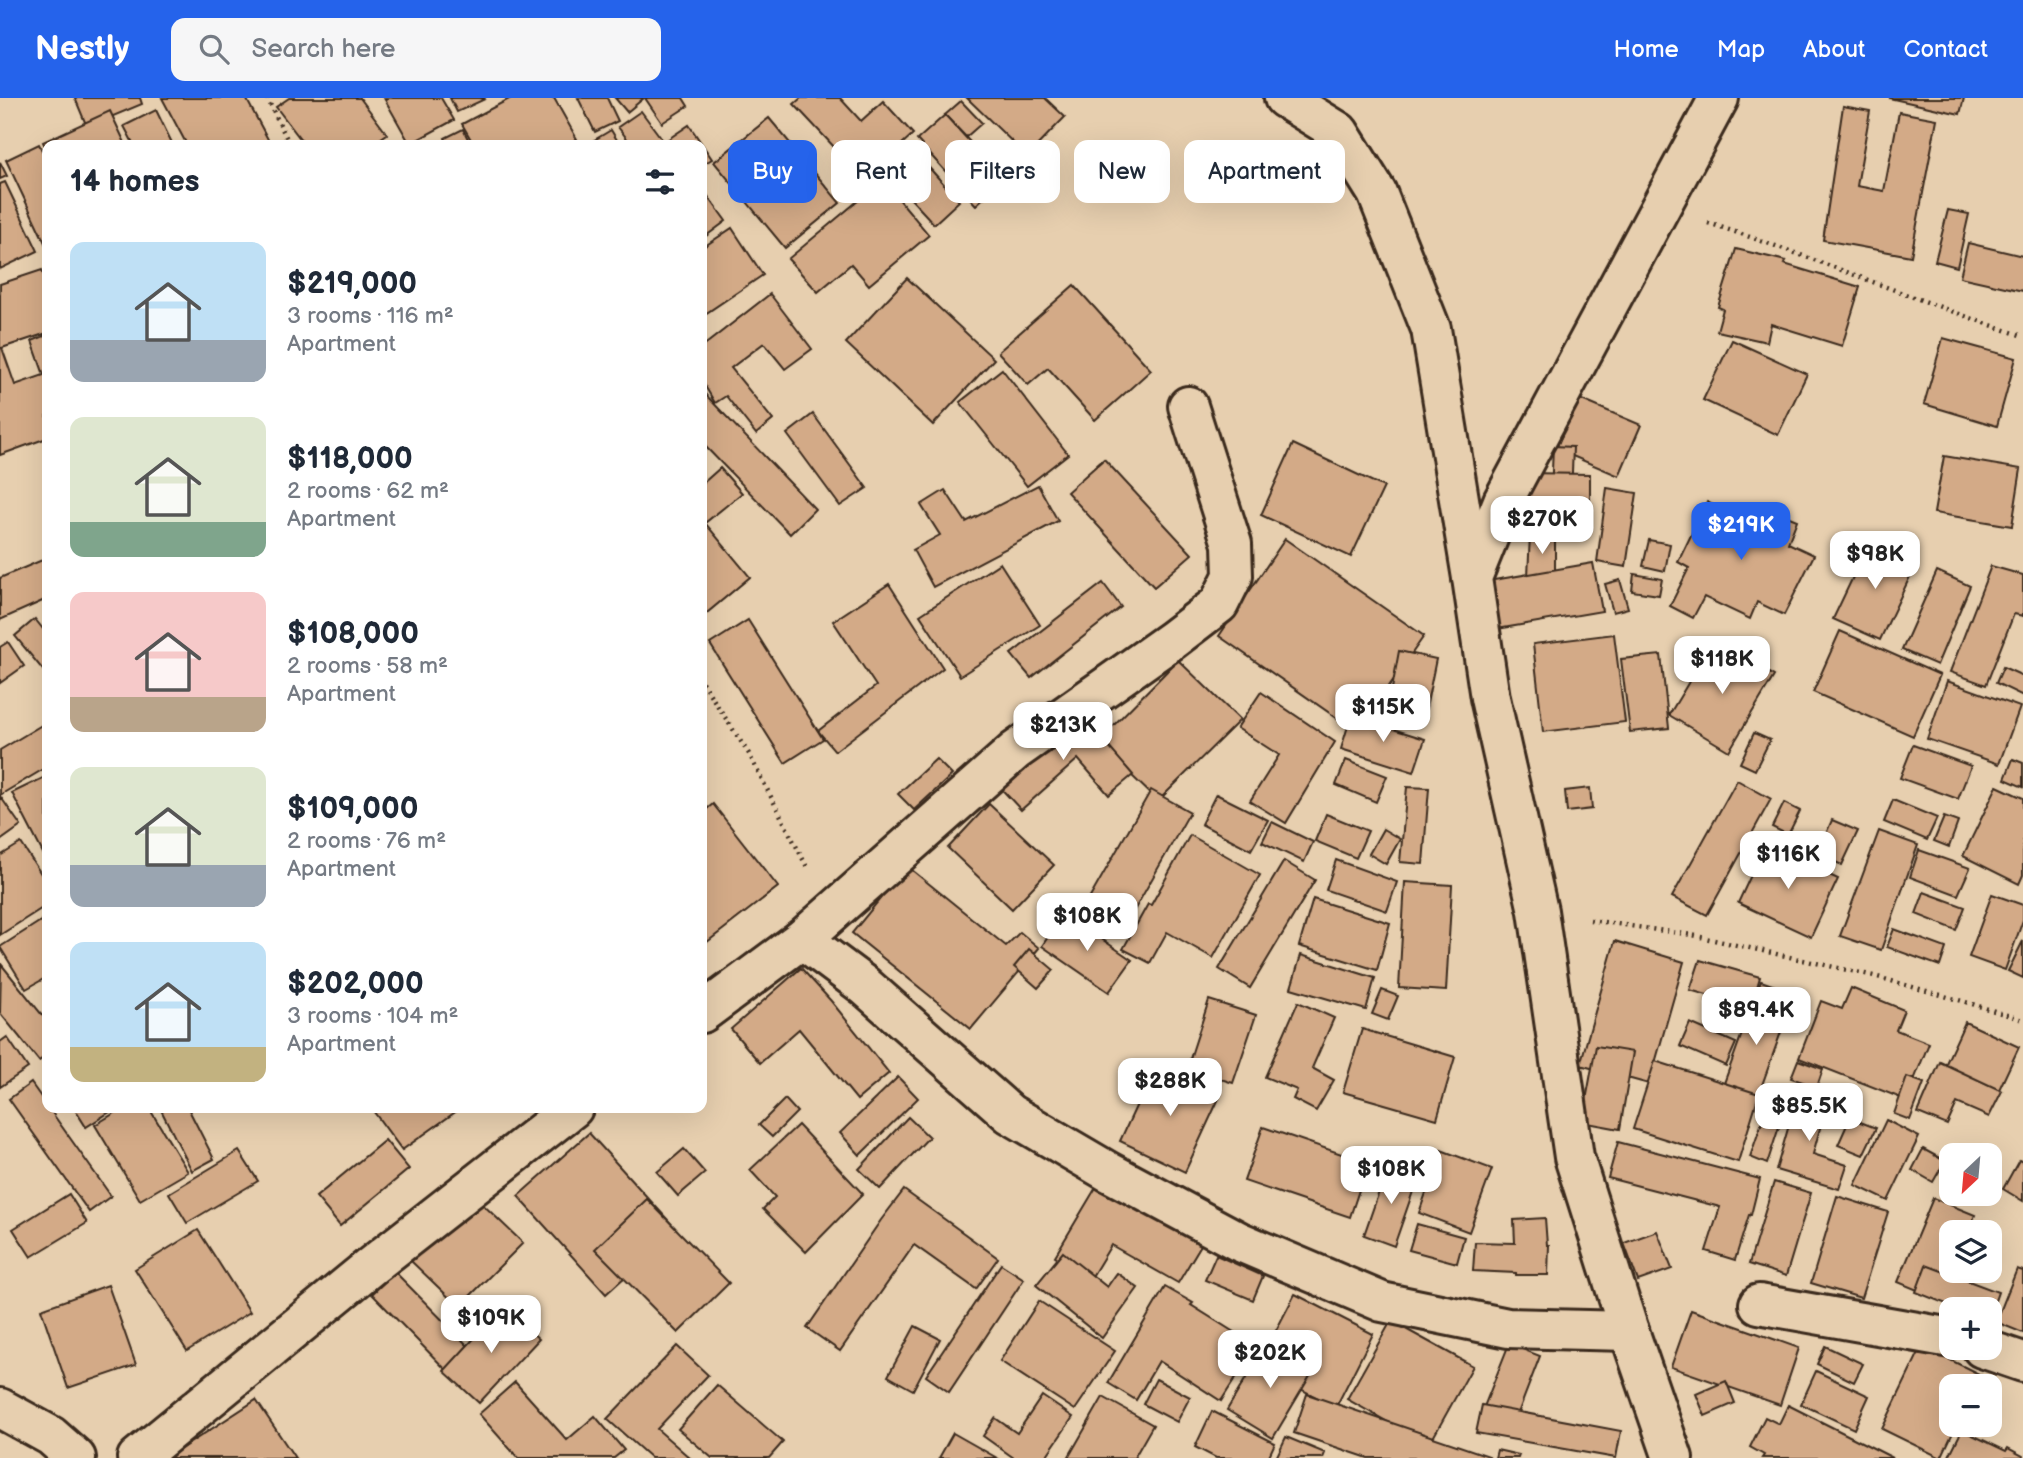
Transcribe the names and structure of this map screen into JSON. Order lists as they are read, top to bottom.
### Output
{
  "north": "bottom left",
  "page": {
    "header": "Nestly",
    "search": "Search here",
    "nav": [
      "Home",
      "Map",
      "About",
      "Contact"
    ],
    "chip": [
      "Buy",
      "Rent",
      "Filters",
      "New",
      "Apartment"
    ],
    "heading": "14 homes",
    "list": [
      {
        "name": "$219,000",
        "note": "3 rooms · 116 m² · Apartment"
      },
      {
        "name": "$118,000",
        "note": "2 rooms · 62 m² · Apartment"
      },
      {
        "name": "$108,000",
        "note": "2 rooms · 58 m² · Apartment"
      },
      {
        "name": "$109,000",
        "note": "2 rooms · 76 m² · Apartment"
      },
      {
        "name": "$202,000",
        "note": "3 rooms · 104 m² · Apartment"
      }
    ],
    "price": [
      "$270K",
      "$219K",
      "$98K",
      "$118K",
      "$115K",
      "$213K",
      "$116K",
      "$108K",
      "$89.4K",
      "$288K",
      "$85.5K",
      "$108K",
      "$109K",
      "$202K"
    ],
    "map_buttons": ["+", "−"]
  }
}
